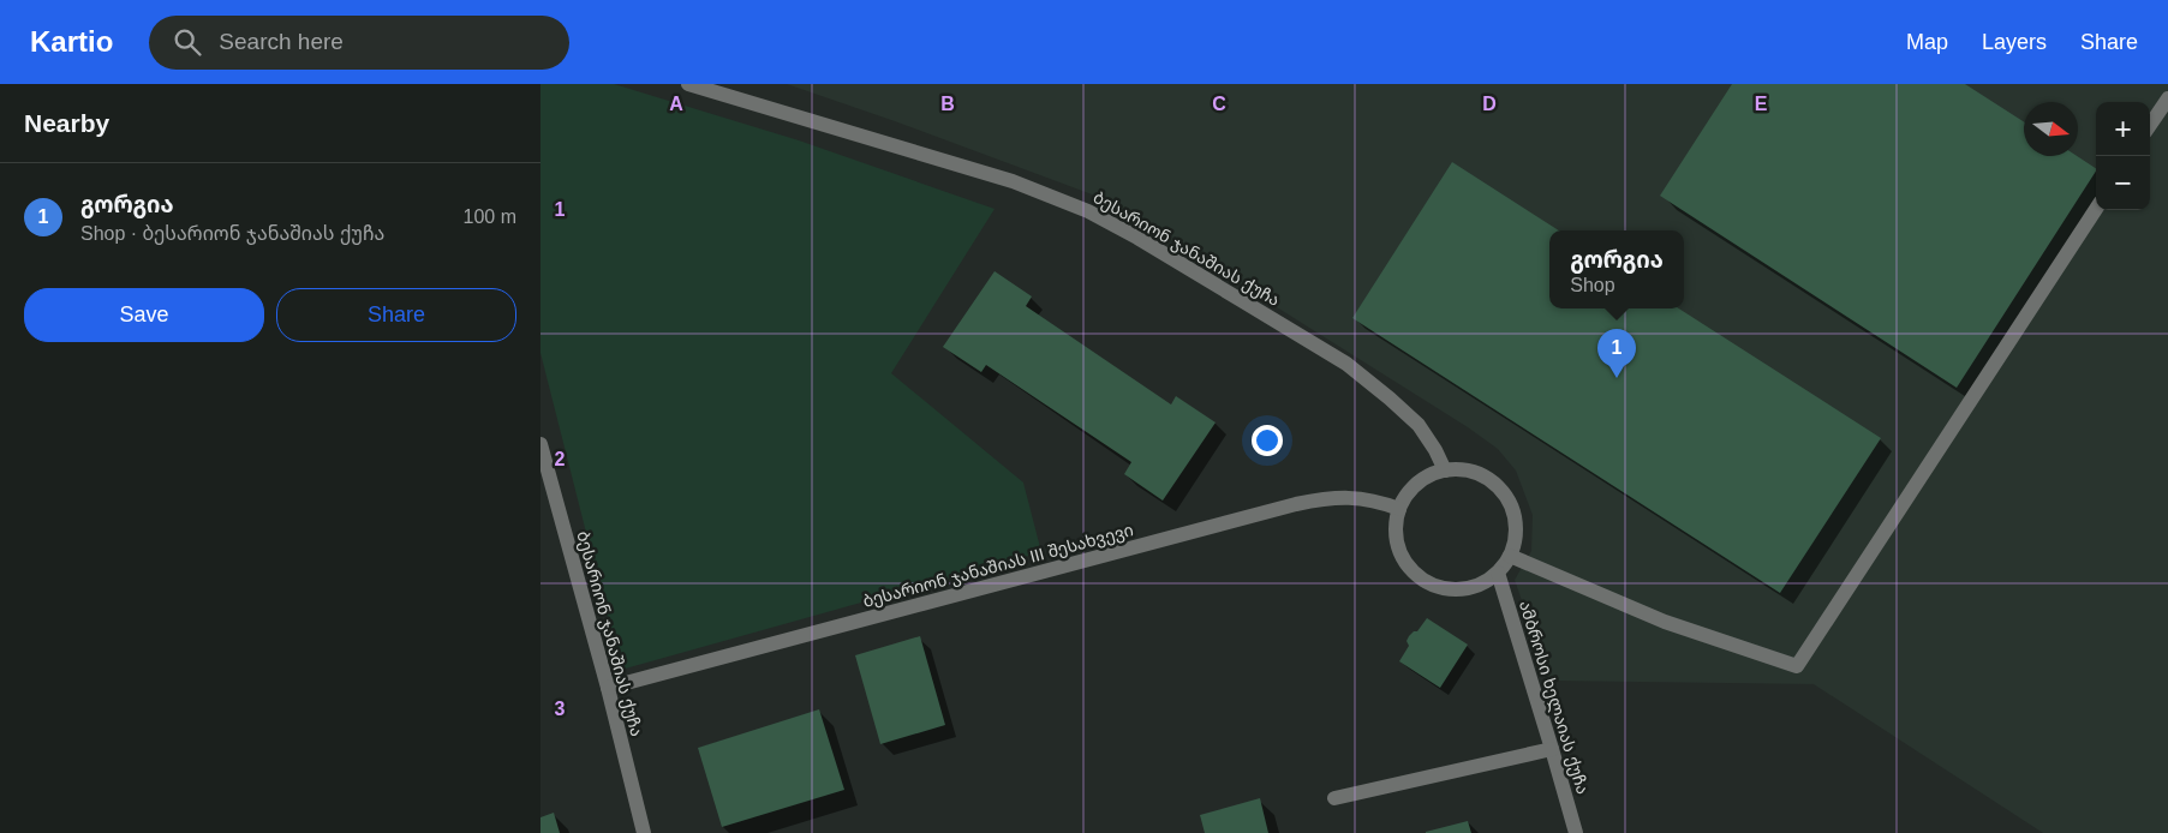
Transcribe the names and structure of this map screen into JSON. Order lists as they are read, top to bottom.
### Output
{
  "streets": {
    "street": ["ბესარიონ ჯანაშიას ქუჩა", "ბესარიონ ჯანაშიას III შესახვევი", "ამბროსი ხელაიას ქუჩა"]
  },
  "crossings": [
    ["ბესარიონ ჯანაშიას ქუჩა", "ბესარიონ ჯანაშიას III შესახვევი"],
    ["ბესარიონ ჯანაშიას ქუჩა", "ამბროსი ხელაიას ქუჩა"],
    ["ბესარიონ ჯანაშიას III შესახვევი", "ამბროსი ხელაიას ქუჩა"]
  ],
  "north": "right",
  "page": {
    "header": "Kartio",
    "search": "Search here",
    "nav": ["Map", "Layers", "Share"],
    "heading": "Nearby",
    "map_buttons": ["+", "−"],
    "list": [
      {
        "mark": "1",
        "name": "გორგია",
        "note": "Shop · ბესარიონ ჯანაშიას ქუჩა",
        "value": "100 m"
      }
    ],
    "popup": ["გორგია", "Shop"],
    "buttons": ["Save", "Share"],
    "pins": "1"
  },
  "grid": {
    "columns": [
      "A",
      "B",
      "C",
      "D",
      "E"
    ],
    "rows": ["1", "2", "3"]
  }
}
